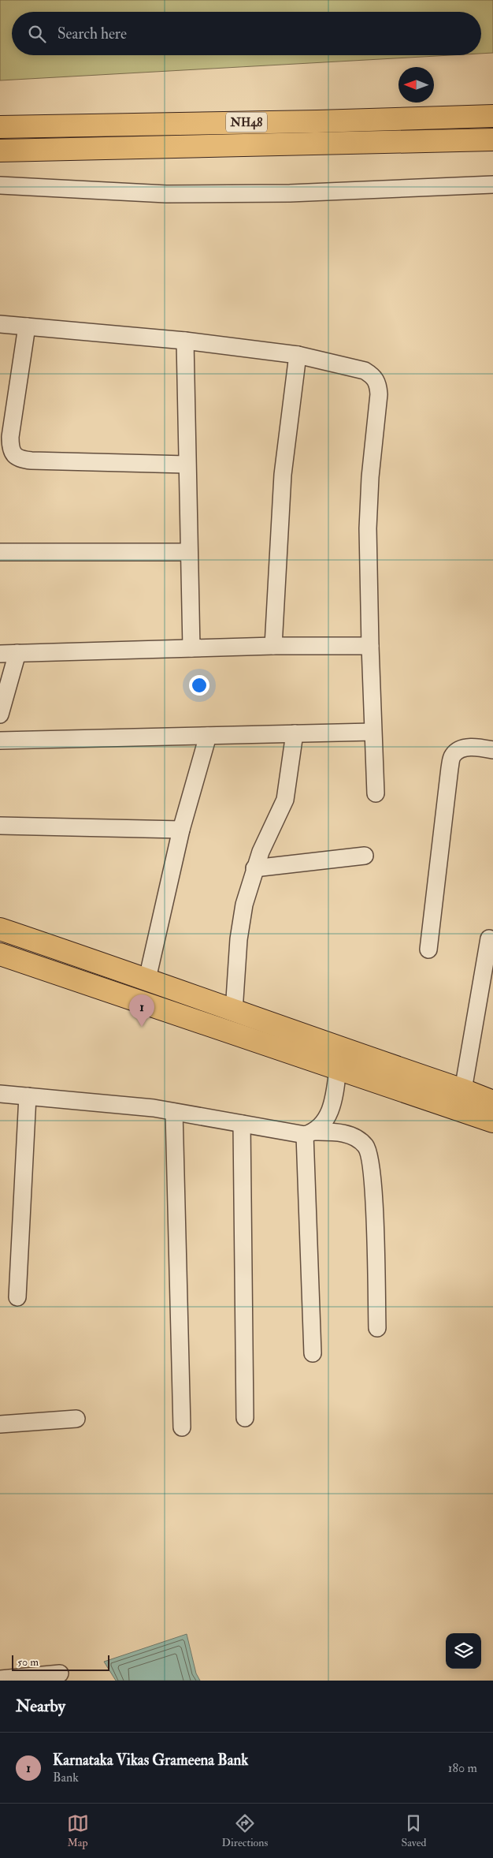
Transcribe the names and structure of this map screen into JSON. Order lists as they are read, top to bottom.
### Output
{
  "streets": {
    "main road": ["NH48"]
  },
  "scale_bar": "50 m",
  "north": "left",
  "page": {
    "search": "Search here",
    "pins": "1",
    "scale": "50 m",
    "heading": "Nearby",
    "list": [
      {
        "mark": "1",
        "name": "Karnataka Vikas Grameena Bank",
        "note": "Bank",
        "value": "180 m"
      }
    ],
    "nav": ["Map", "Directions", "Saved"]
  }
}
